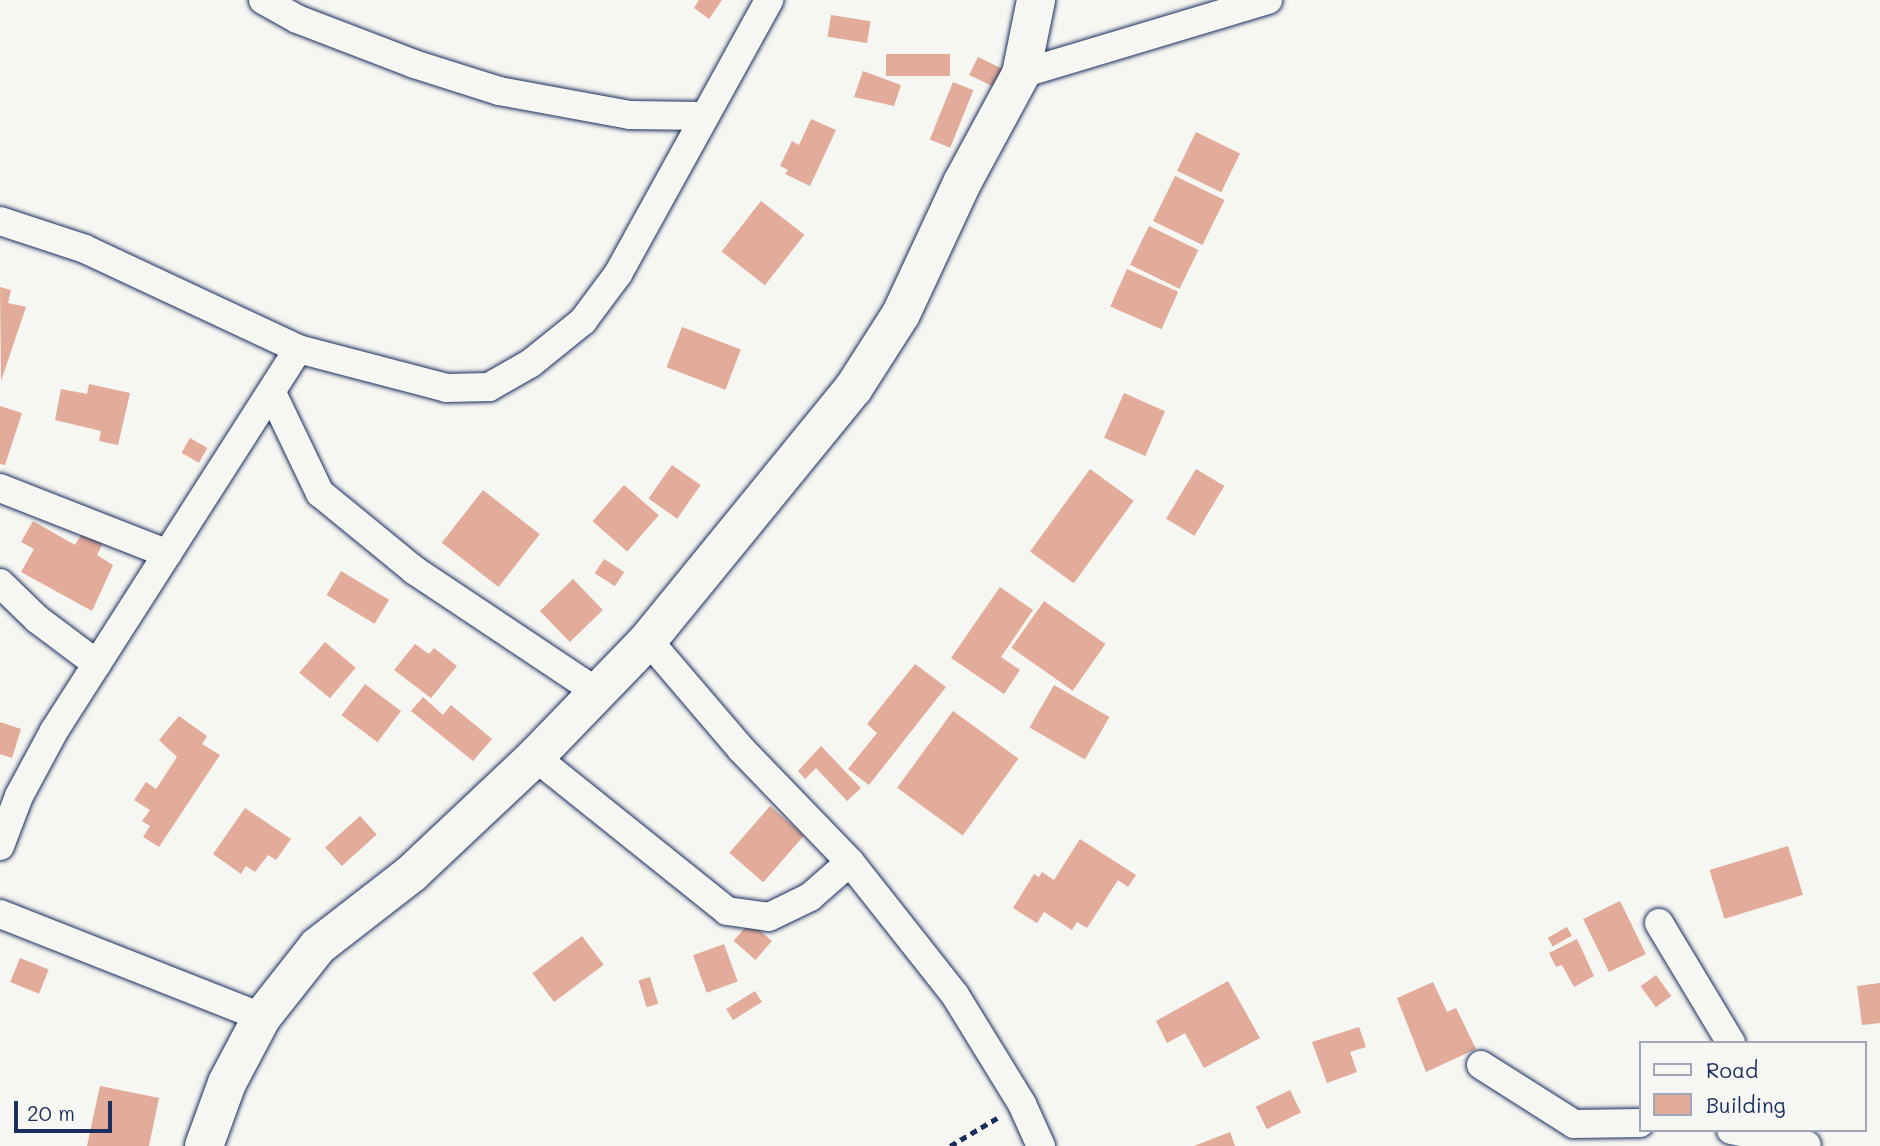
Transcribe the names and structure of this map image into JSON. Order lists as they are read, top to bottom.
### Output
{
  "legend": ["Road", "Building"],
  "scale_bar": "20 m"
}
